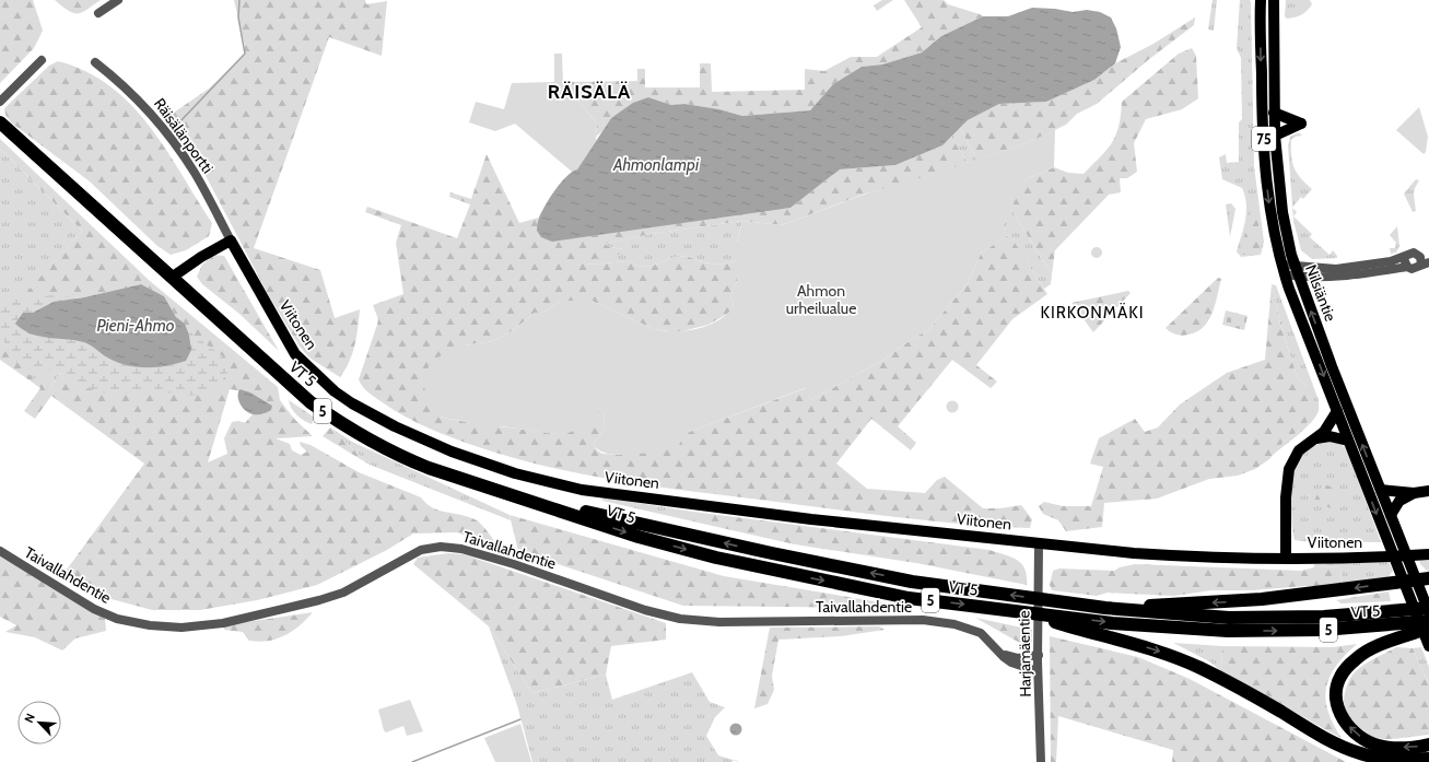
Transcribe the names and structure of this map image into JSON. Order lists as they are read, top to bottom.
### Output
{
  "streets": {
    "highway": ["VT 5", "5"],
    "main road": ["75", "Nilsiäntie", "Viitonen"],
    "street": ["Räisälänportti", "Taivallahdentie", "Harjamäentie"]
  },
  "crossings": [
    ["Räisälänportti", "Viitonen"],
    ["75", "Nilsiäntie"],
    ["Viitonen", "Harjamäentie"],
    ["VT 5", "5"],
    ["Taivallahdentie", "Harjamäentie"]
  ],
  "districts": ["RÄISÄLÄ", "KIRKONMÄKI"],
  "water": ["Ahmonlampi", "Pieni-Ahmo"],
  "parks": ["Ahmon urheilualue"],
  "north": "top left"
}
